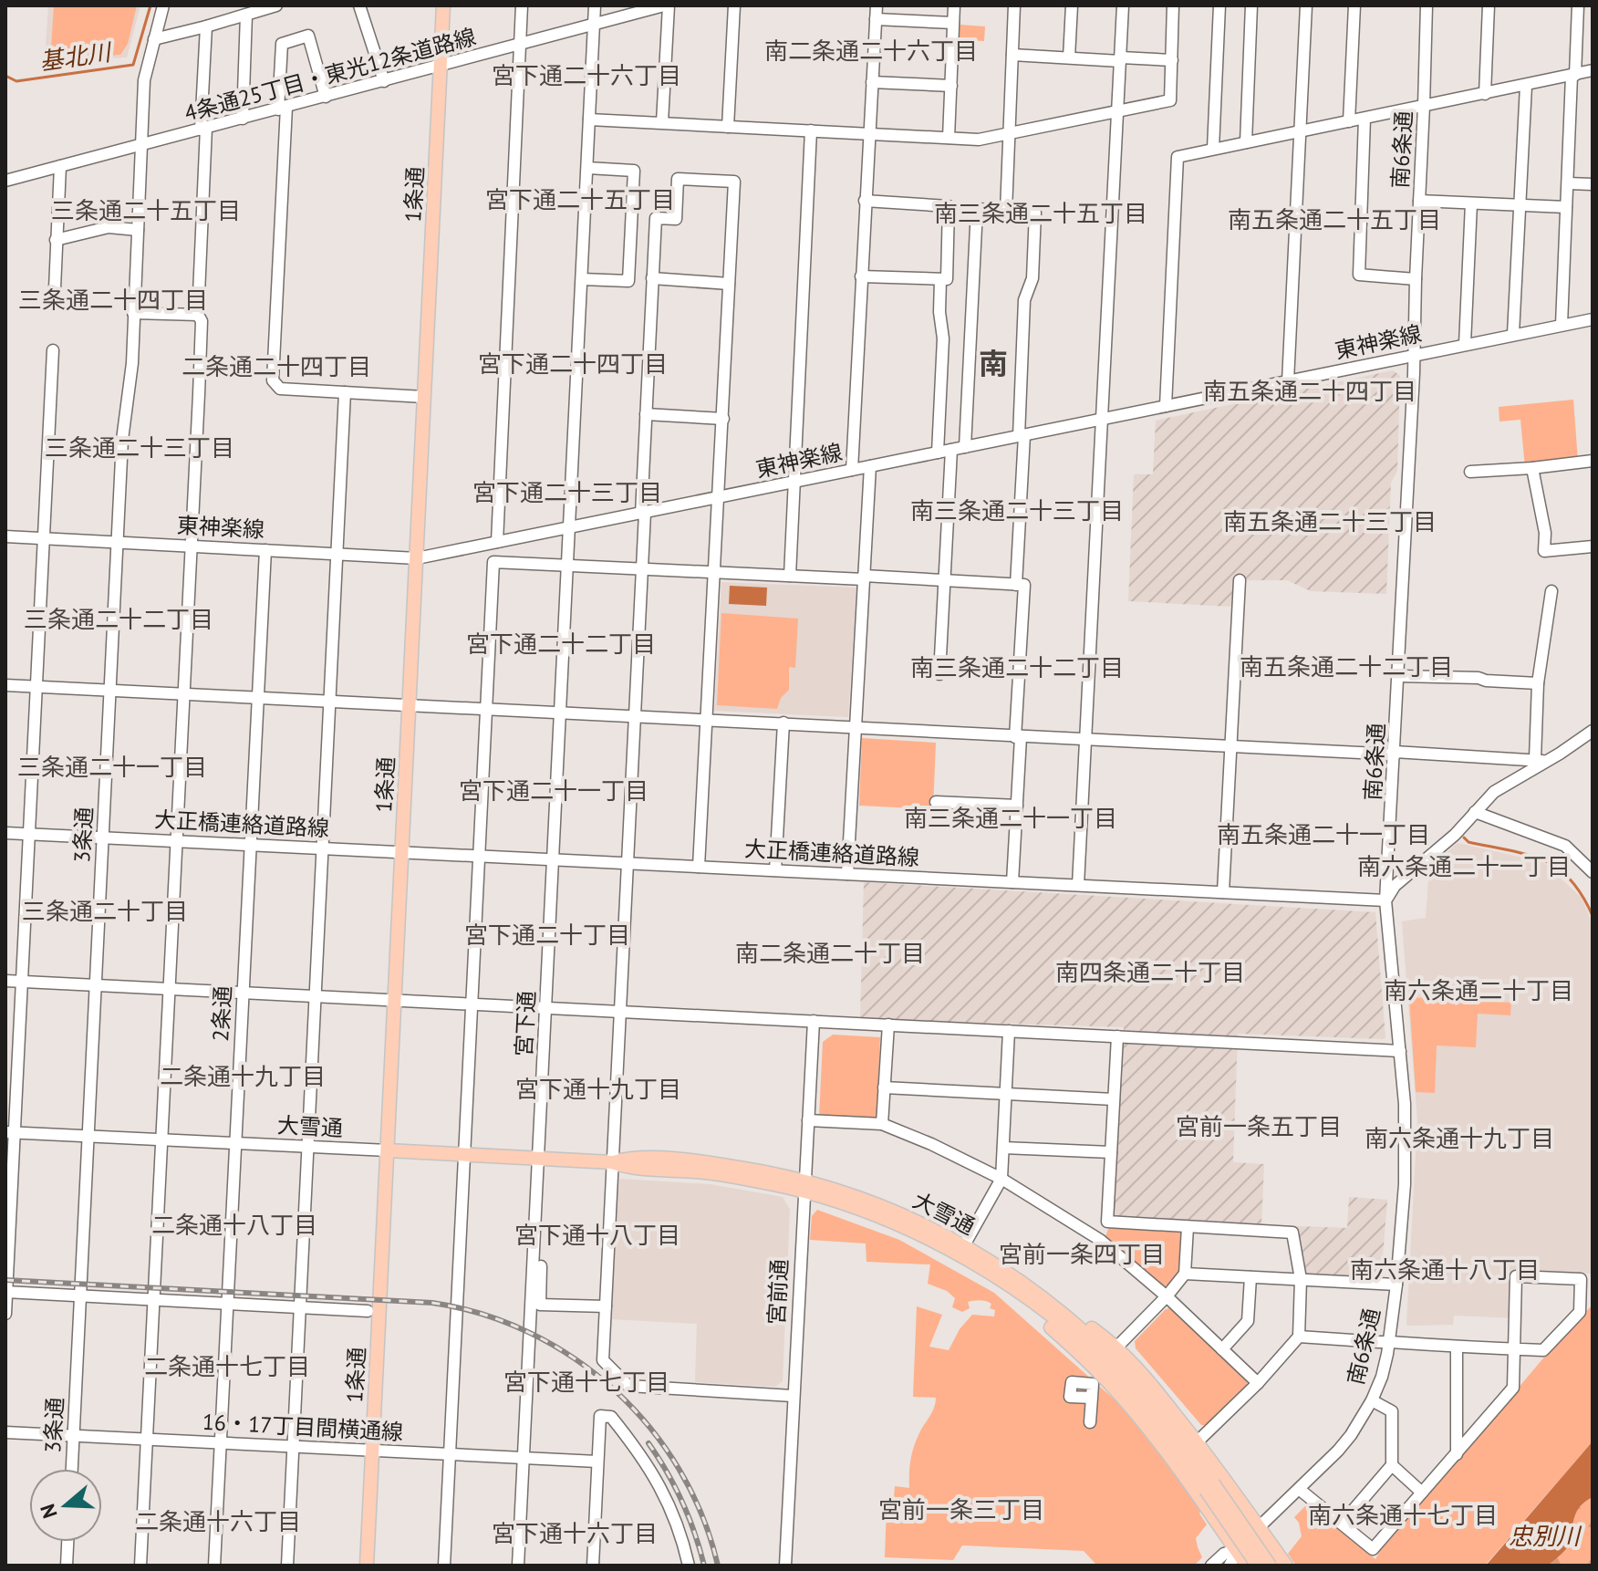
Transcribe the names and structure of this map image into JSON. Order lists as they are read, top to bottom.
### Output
{
  "streets": {
    "main road": ["1条通", "大雪通"],
    "street": [
      "4条通25丁目・東光12条道路線",
      "南6条通",
      "東神楽線",
      "大正橋連絡道路線",
      "3条通",
      "2条通",
      "宮下通",
      "宮前通",
      "16・17丁目間横通線"
    ]
  },
  "crossings": [
    ["4条通25丁目・東光12条道路線", "1条通"],
    ["4条通25丁目・東光12条道路線", "3条通"],
    ["4条通25丁目・東光12条道路線", "宮下通"],
    ["南6条通", "東神楽線"],
    ["南6条通", "大正橋連絡道路線"],
    ["1条通", "東神楽線"],
    ["1条通", "大正橋連絡道路線"],
    ["1条通", "大雪通"],
    ["1条通", "16・17丁目間横通線"],
    ["東神楽線", "3条通"],
    ["東神楽線", "2条通"],
    ["東神楽線", "宮下通"],
    ["大正橋連絡道路線", "3条通"],
    ["大正橋連絡道路線", "2条通"],
    ["大正橋連絡道路線", "宮下通"],
    ["3条通", "大雪通"],
    ["3条通", "16・17丁目間横通線"],
    ["2条通", "大雪通"],
    ["2条通", "16・17丁目間横通線"],
    ["宮下通", "大雪通"],
    ["宮下通", "16・17丁目間横通線"],
    ["大雪通", "宮前通"]
  ],
  "districts": [
    "南二条通二十六丁目",
    "宮下通二十六丁目",
    "宮下通二十五丁目",
    "三条通二十五丁目",
    "南三条通二十五丁目",
    "南五条通二十五丁目",
    "三条通二十四丁目",
    "宮下通二十四丁目",
    "南",
    "二条通二十四丁目",
    "南五条通二十四丁目",
    "三条通二十三丁目",
    "宮下通二十三丁目",
    "南三条通二十三丁目",
    "南五条通二十三丁目",
    "三条通二十二丁目",
    "宮下通二十二丁目",
    "南五条通二十二丁目",
    "南三条通二十二丁目",
    "三条通二十一丁目",
    "宮下通二十一丁目",
    "南三条通二十一丁目",
    "南五条通二十一丁目",
    "南六条通二十一丁目",
    "三条通二十丁目",
    "宮下通二十丁目",
    "南二条通二十丁目",
    "南四条通二十丁目",
    "南六条通二十丁目",
    "二条通十九丁目",
    "宮下通十九丁目",
    "宮前一条五丁目",
    "南六条通十九丁目",
    "二条通十八丁目",
    "宮下通十八丁目",
    "宮前一条四丁目",
    "南六条通十八丁目",
    "二条通十七丁目",
    "宮下通十七丁目",
    "宮前一条三丁目",
    "南六条通十七丁目",
    "二条通十六丁目",
    "宮下通十六丁目"
  ],
  "water": ["基北川", "忠別川"],
  "north": "left"
}
